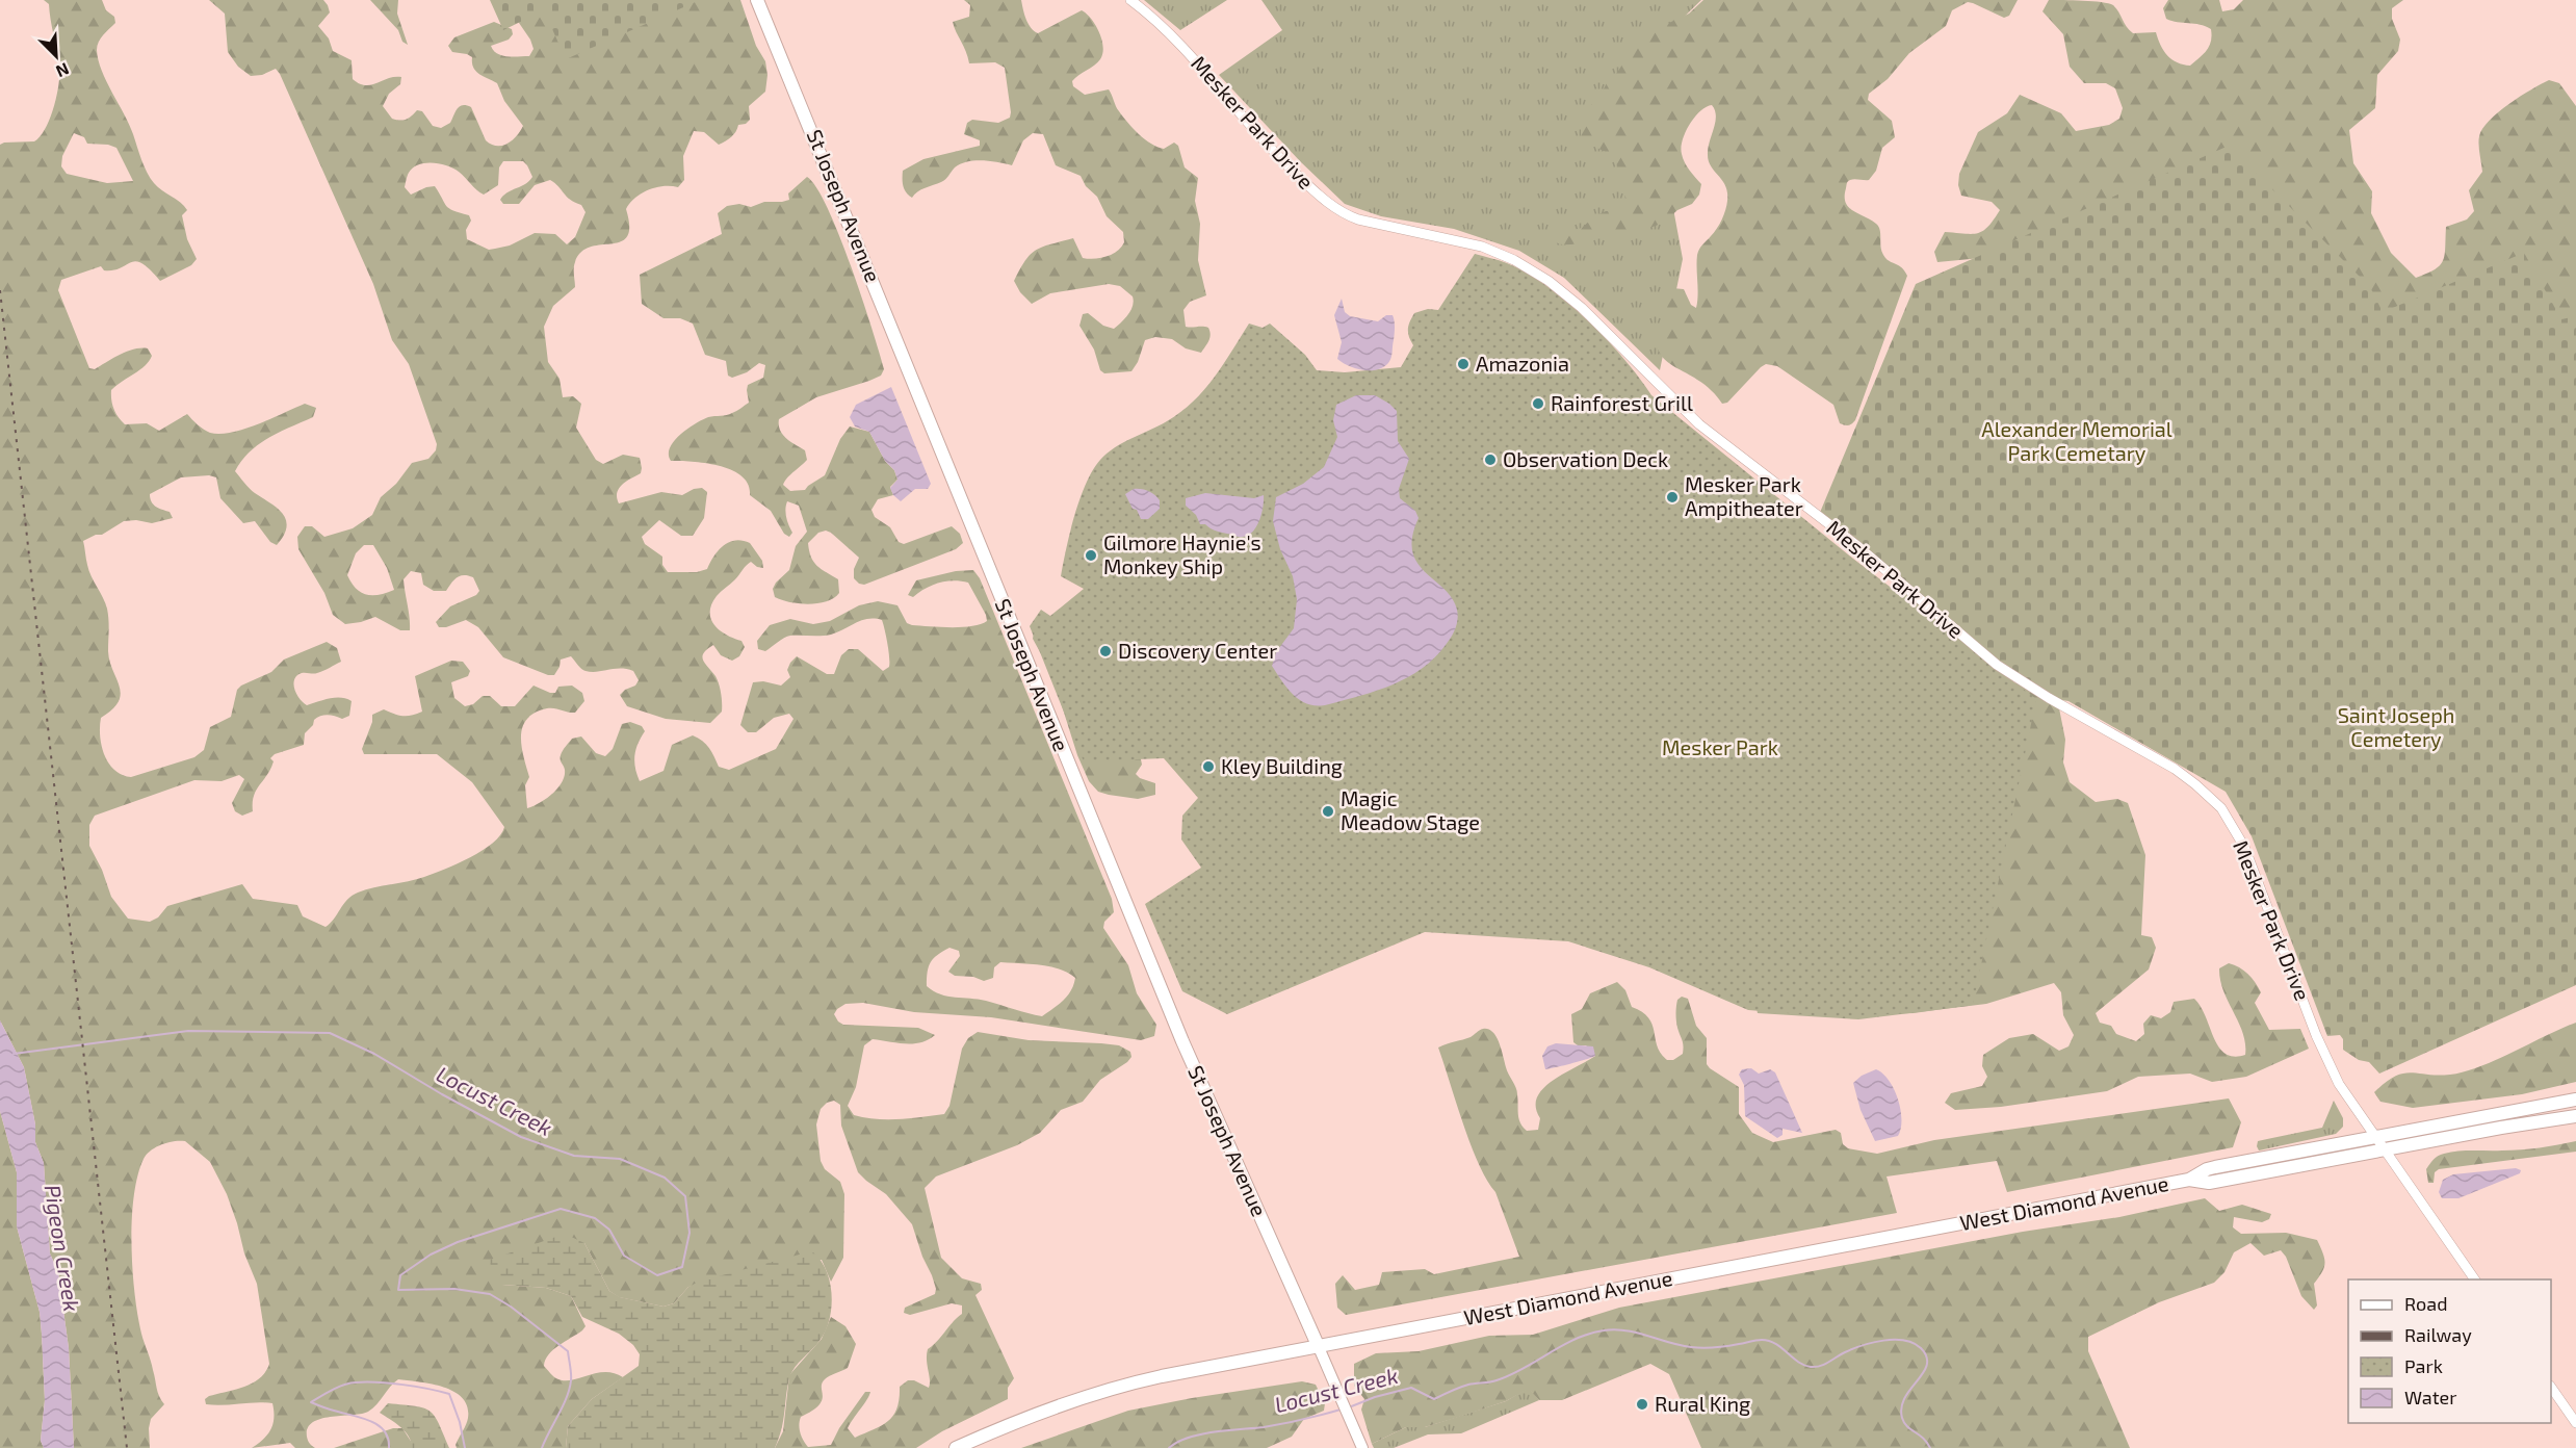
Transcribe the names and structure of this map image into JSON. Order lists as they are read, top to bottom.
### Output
{
  "streets": {
    "main road": ["St Joseph Avenue", "West Diamond Avenue"],
    "street": ["Mesker Park Drive"]
  },
  "crossings": [
    ["Mesker Park Drive", "West Diamond Avenue"],
    ["St Joseph Avenue", "West Diamond Avenue"]
  ],
  "water": ["Locust Creek", "Pigeon Creek"],
  "parks": ["Alexander Memorial Park Cemetary", "Saint Joseph Cemetery", "Mesker Park"],
  "places": [
    "Amazonia",
    "Rainforest Grill",
    "Observation Deck",
    "Mesker Park Ampitheater",
    "Gilmore Haynie's Monkey Ship",
    "Discovery Center",
    "Kley Building",
    "Magic Meadow Stage",
    "Rural King"
  ],
  "legend": [
    "Road",
    "Railway",
    "Park",
    "Water"
  ],
  "north": "bottom right"
}
